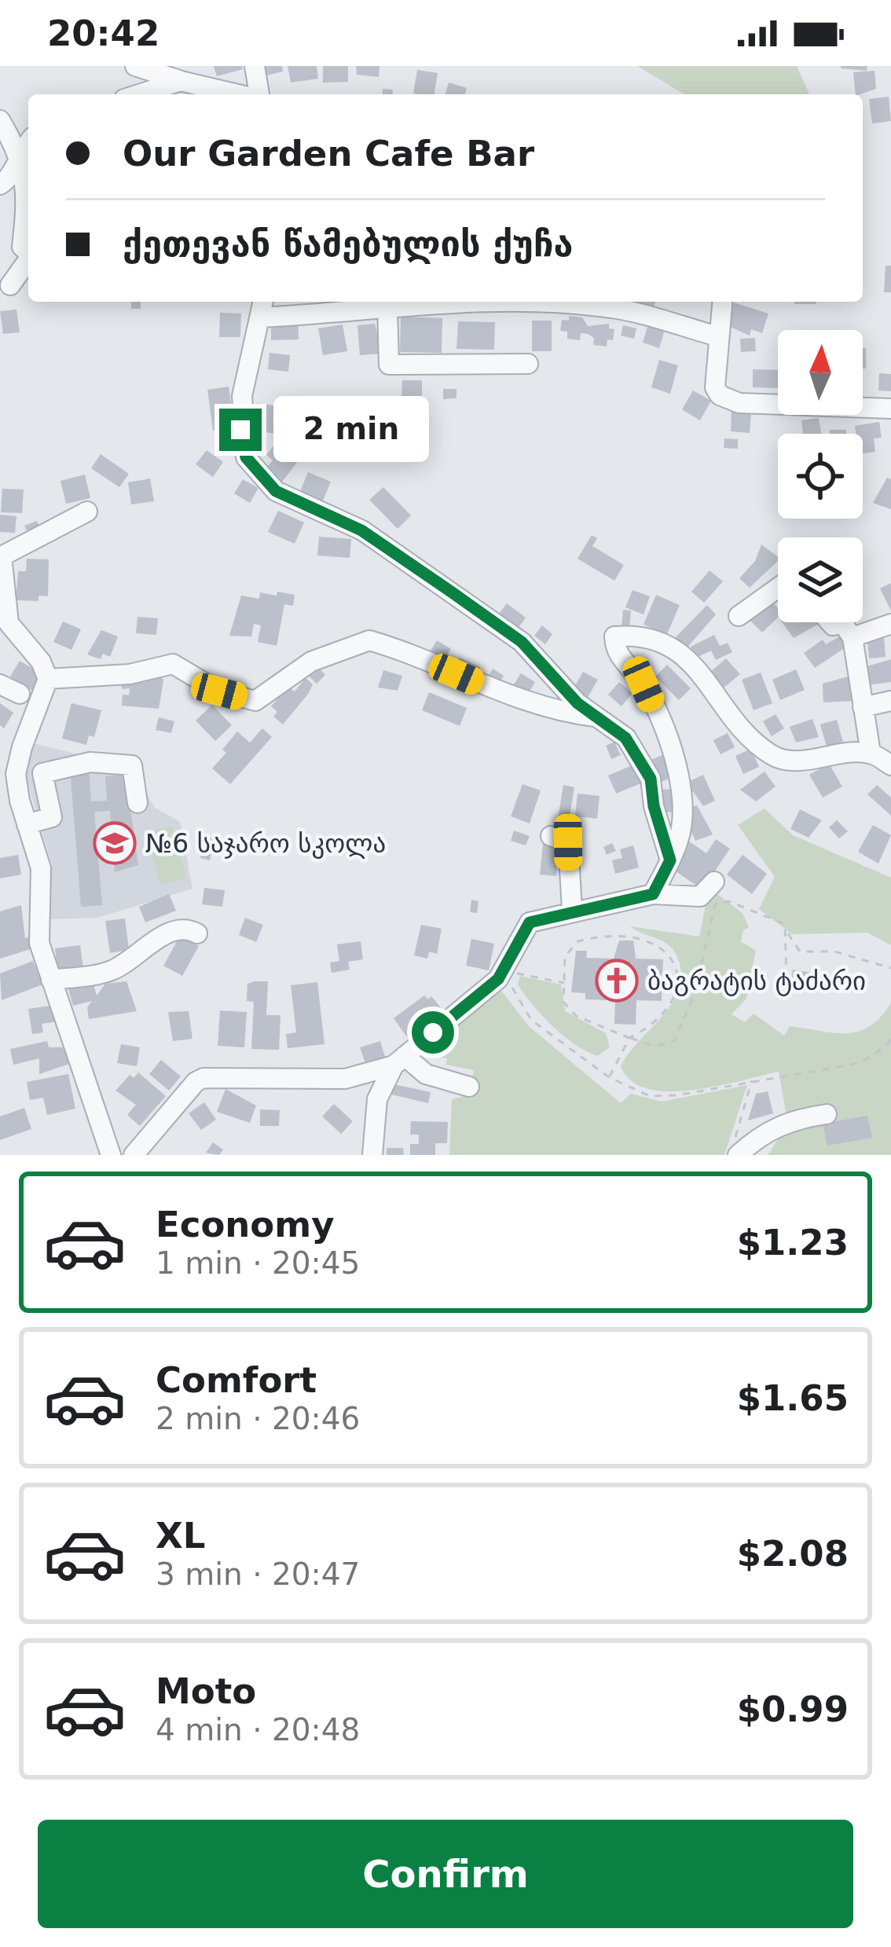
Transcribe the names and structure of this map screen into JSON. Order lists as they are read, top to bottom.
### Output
{
  "places": {
    "school or university": ["№6 საჯარო სკოლა"],
    "church": ["ბაგრატის ტაძარი"]
  },
  "north": "top",
  "page": {
    "status": "20:42",
    "banner": ["Our Garden Cafe Bar", "ქეთევან წამებულის ქუჩა"],
    "bubble": "2 min",
    "list": [
      {
        "name": "Economy",
        "note": "1 min · 20:45",
        "value": "$1.23"
      },
      {
        "name": "Comfort",
        "note": "2 min · 20:46",
        "value": "$1.65"
      },
      {
        "name": "XL",
        "note": "3 min · 20:47",
        "value": "$2.08"
      },
      {
        "name": "Moto",
        "note": "4 min · 20:48",
        "value": "$0.99"
      }
    ],
    "buttons": "Confirm"
  }
}
